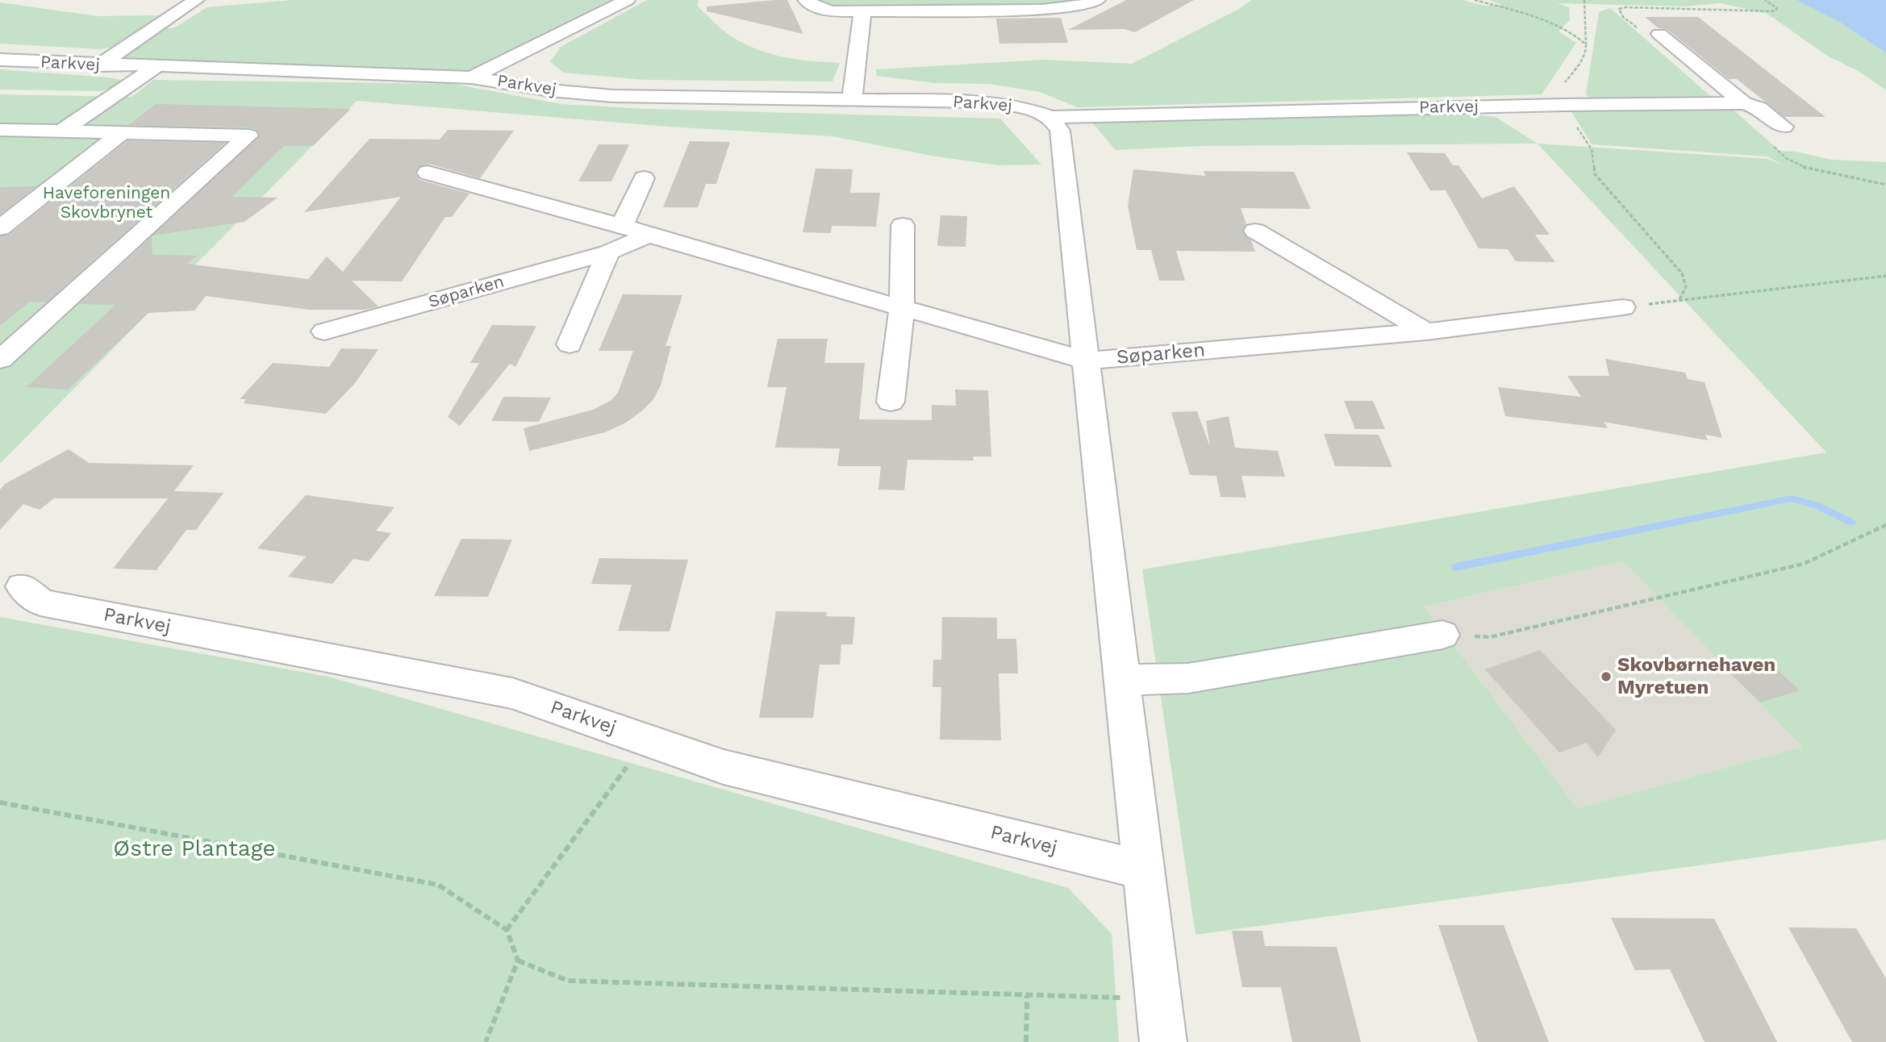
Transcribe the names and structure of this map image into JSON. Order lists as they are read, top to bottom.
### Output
{
  "streets": {
    "street": ["Parkvej", "Søparken"]
  },
  "parks": ["Haveforeningen Skovbrynet", "Østre Plantage"],
  "places": ["Skovbørnehaven Myretuen"]
}
